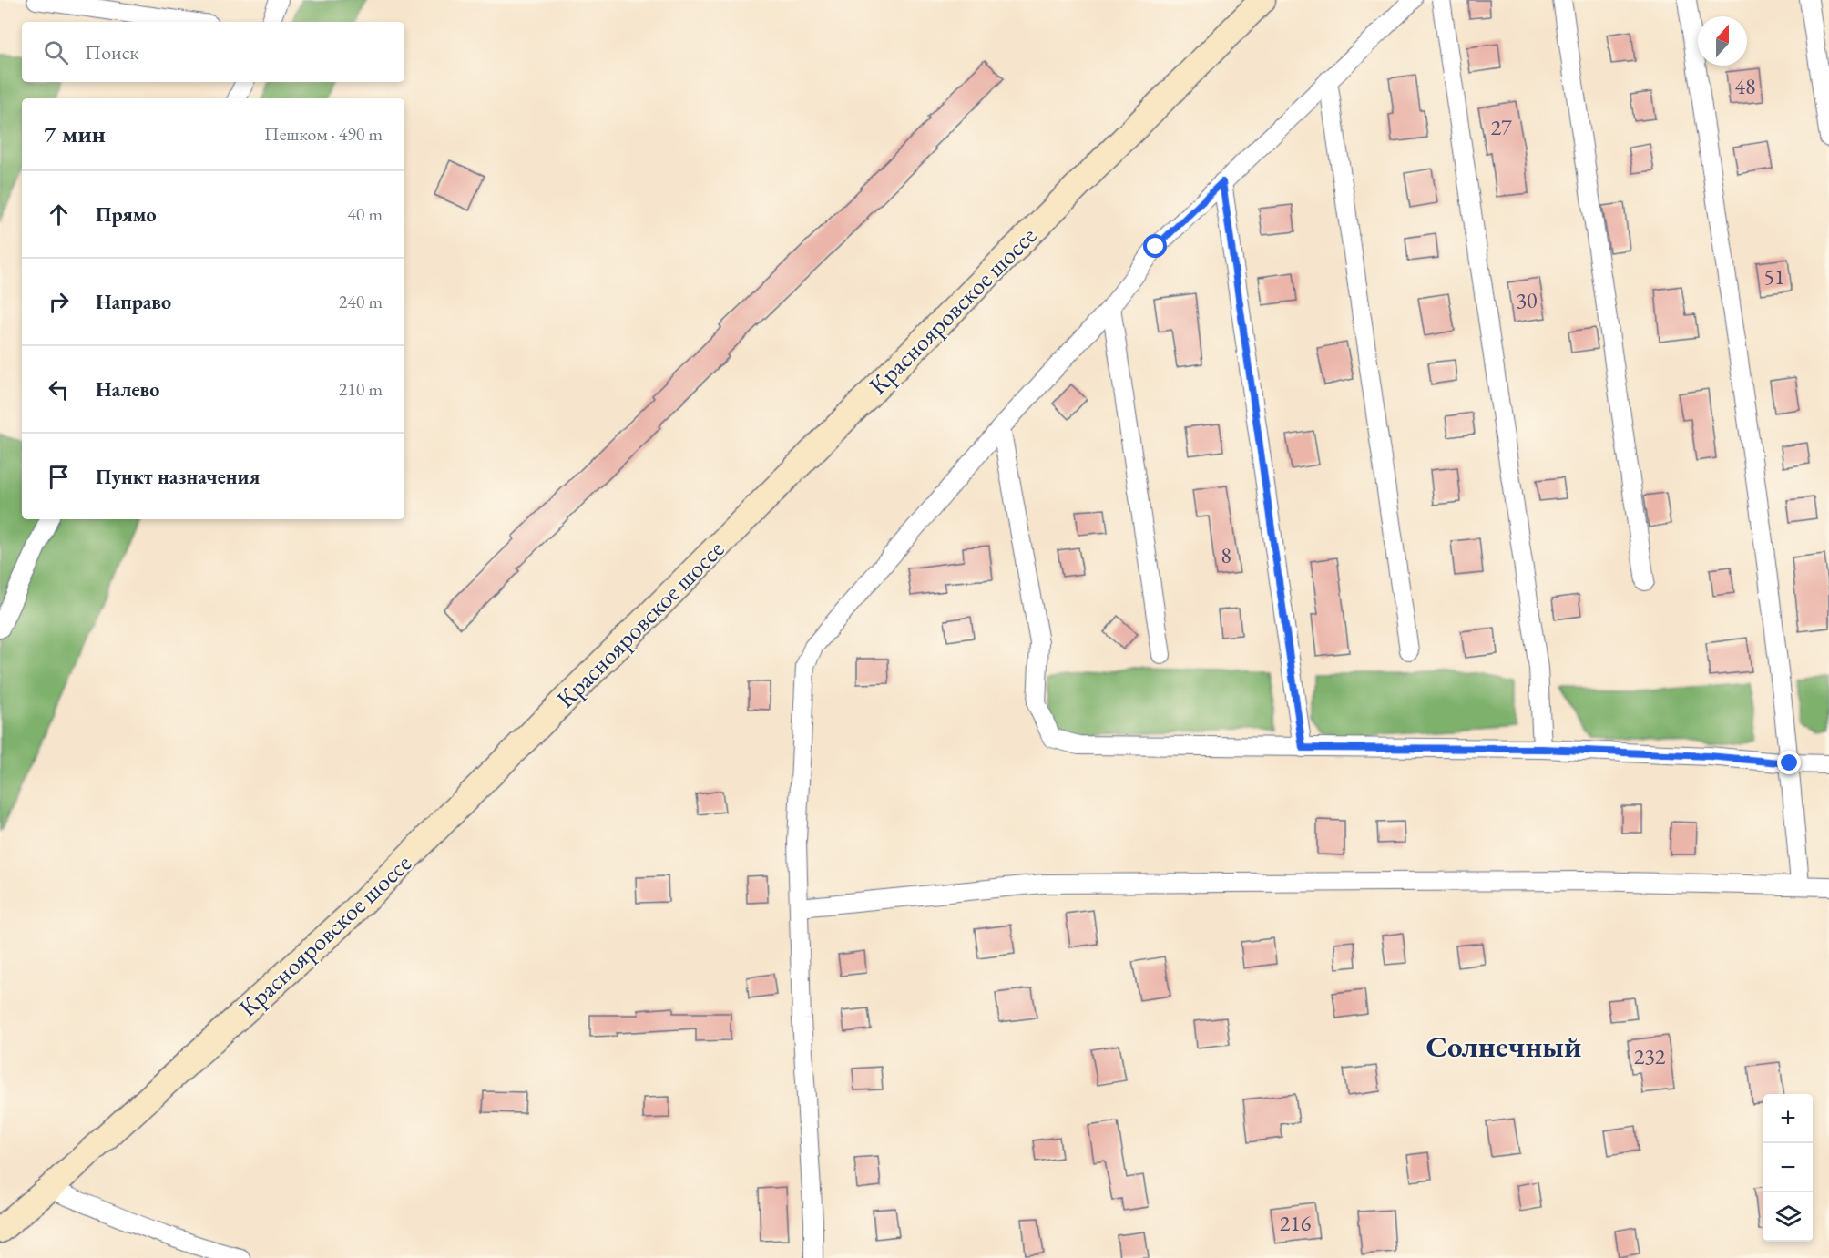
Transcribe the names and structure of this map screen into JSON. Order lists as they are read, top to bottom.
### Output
{
  "streets": {
    "street": ["Краснояровское шоссе"]
  },
  "districts": ["Солнечный"],
  "house_numbers": [
    "48",
    "27",
    "51",
    "30",
    "8",
    "232",
    "216"
  ],
  "north": "top",
  "page": {
    "search": "Поиск",
    "heading": ["7 мин", "Пешком · 490 m"],
    "list": [
      ["Прямо", "40 m"],
      ["Направо", "240 m"],
      ["Налево", "210 m"],
      "Пункт назначения"
    ],
    "map_buttons": ["+", "−"]
  }
}
